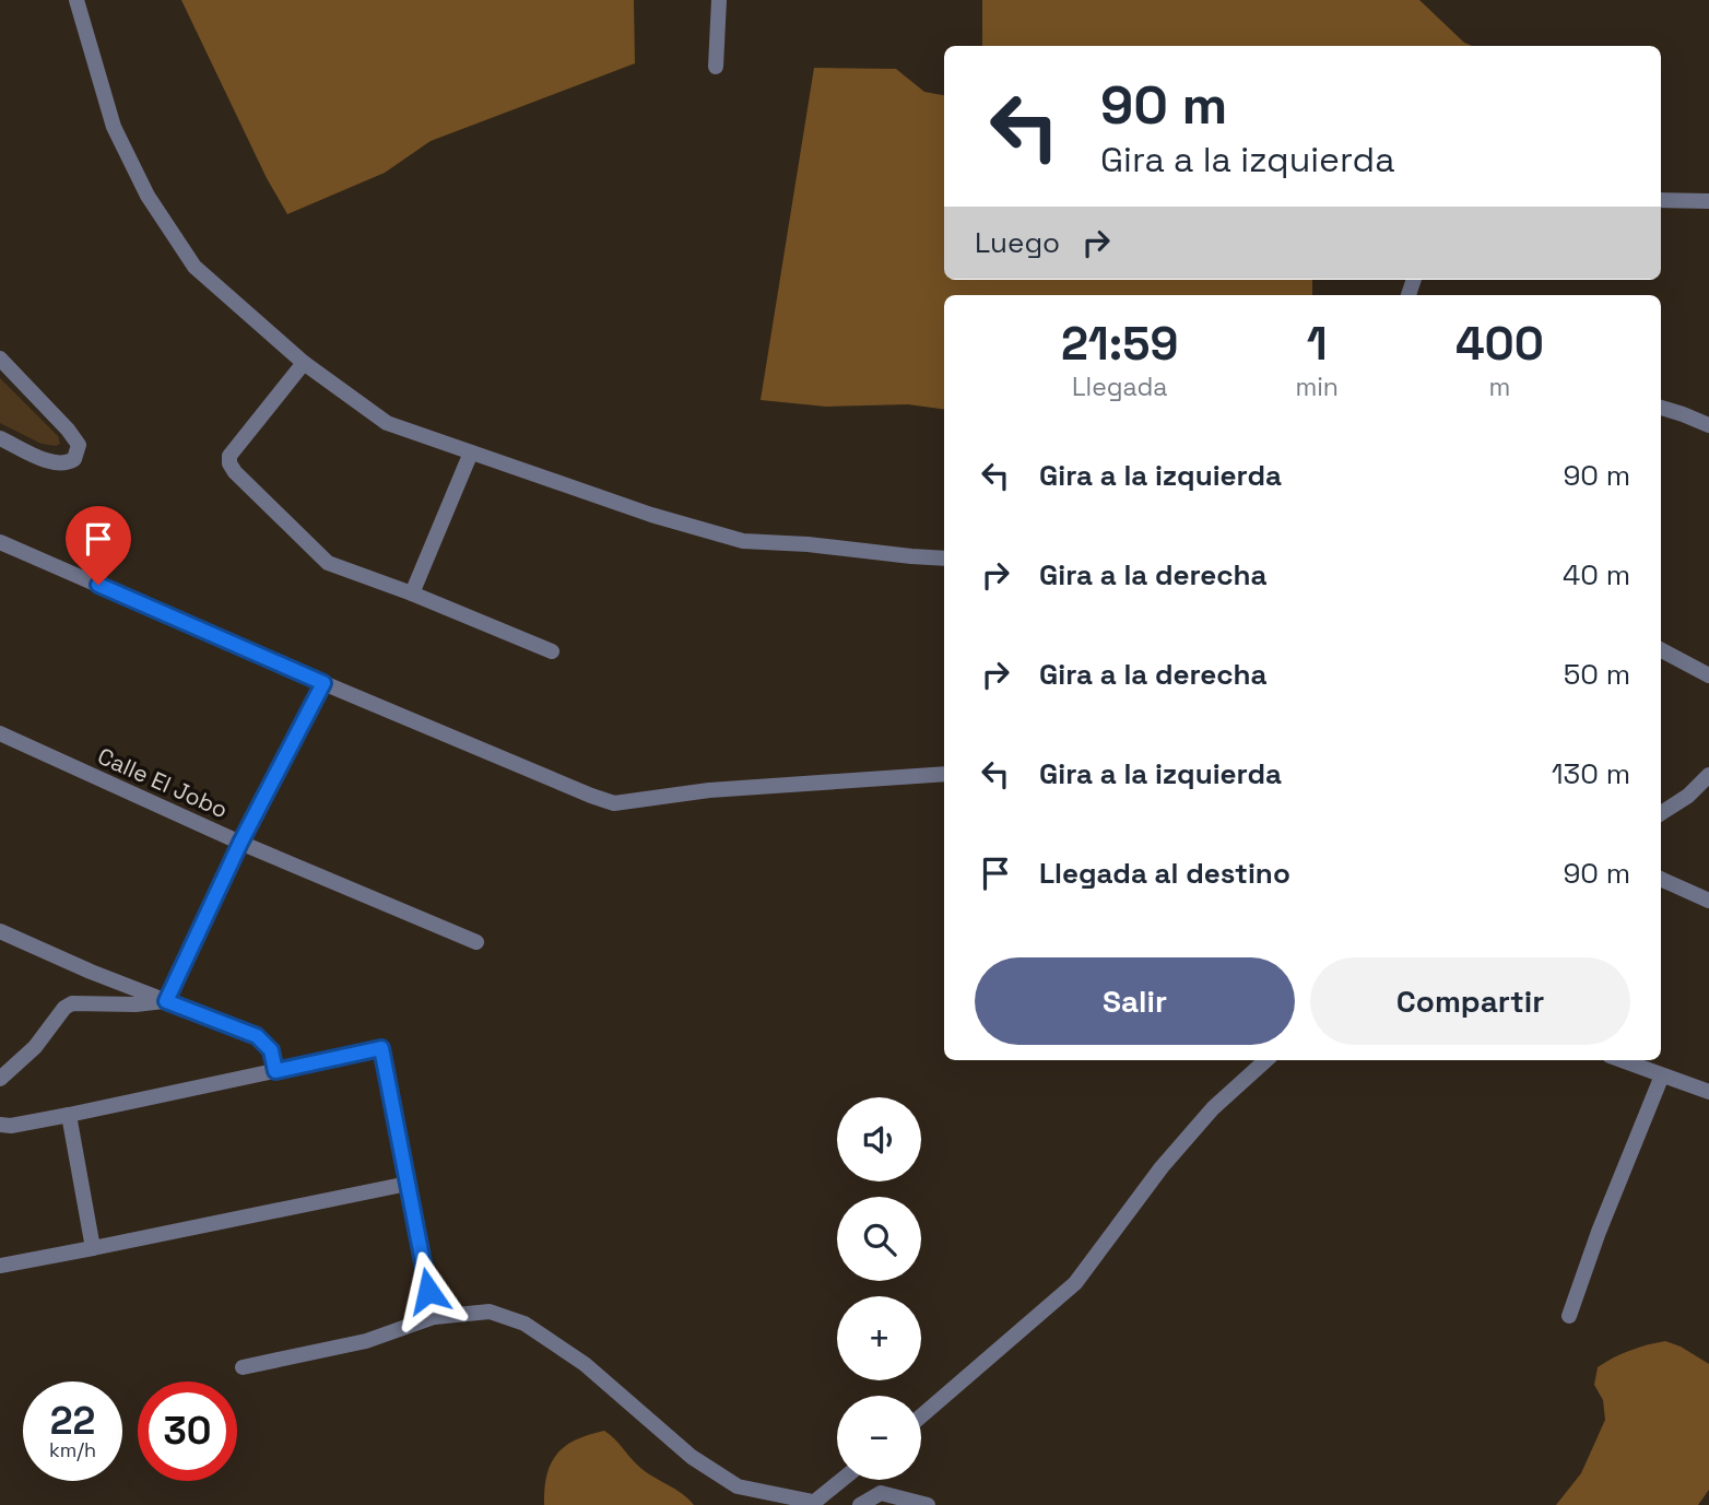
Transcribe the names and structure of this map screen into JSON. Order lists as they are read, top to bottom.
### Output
{
  "streets": {
    "street": ["Calle El Jobo"]
  },
  "page": {
    "turn": ["90 m", "Gira a la izquierda"],
    "then": "Luego",
    "eta": [
      "21:59",
      "Llegada",
      "1",
      "min",
      "400",
      "m"
    ],
    "list": [
      {
        "name": "Gira a la izquierda",
        "value": "90 m"
      },
      {
        "name": "Gira a la derecha",
        "value": "40 m"
      },
      {
        "name": "Gira a la derecha",
        "value": "50 m"
      },
      {
        "name": "Gira a la izquierda",
        "value": "130 m"
      },
      {
        "name": "Llegada al destino",
        "value": "90 m"
      }
    ],
    "buttons": ["Salir", "Compartir"],
    "map_buttons": ["+", "−"],
    "speed": "22 km/h",
    "limit": "30"
  }
}
